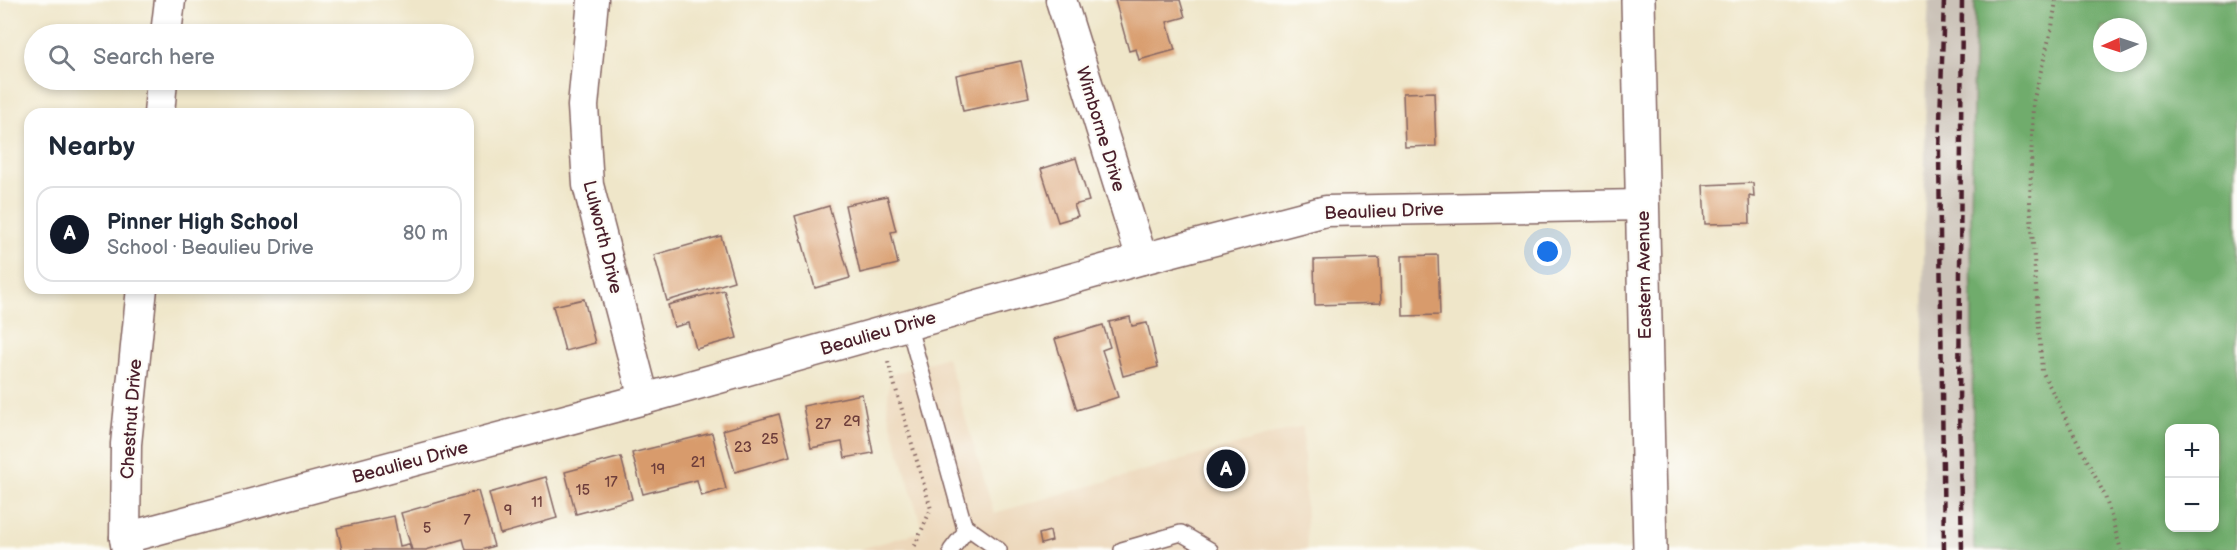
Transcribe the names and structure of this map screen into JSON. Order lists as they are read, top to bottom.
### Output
{
  "streets": {
    "street": [
      "Wimborne Drive",
      "Beaulieu Drive",
      "Lulworth Drive",
      "Eastern Avenue",
      "Chestnut Drive"
    ]
  },
  "crossings": [
    ["Wimborne Drive", "Beaulieu Drive"],
    ["Beaulieu Drive", "Lulworth Drive"],
    ["Beaulieu Drive", "Eastern Avenue"],
    ["Beaulieu Drive", "Chestnut Drive"]
  ],
  "house_numbers": [
    "29",
    "27",
    "25",
    "23",
    "21",
    "19",
    "17",
    "15",
    "11",
    "9",
    "7",
    "5"
  ],
  "north": "left",
  "page": {
    "search": "Search here",
    "heading": "Nearby",
    "list": [
      {
        "mark": "A",
        "name": "Pinner High School",
        "note": "School · Beaulieu Drive",
        "value": "80 m"
      }
    ],
    "map_buttons": ["+", "−"],
    "pins": "A"
  }
}
